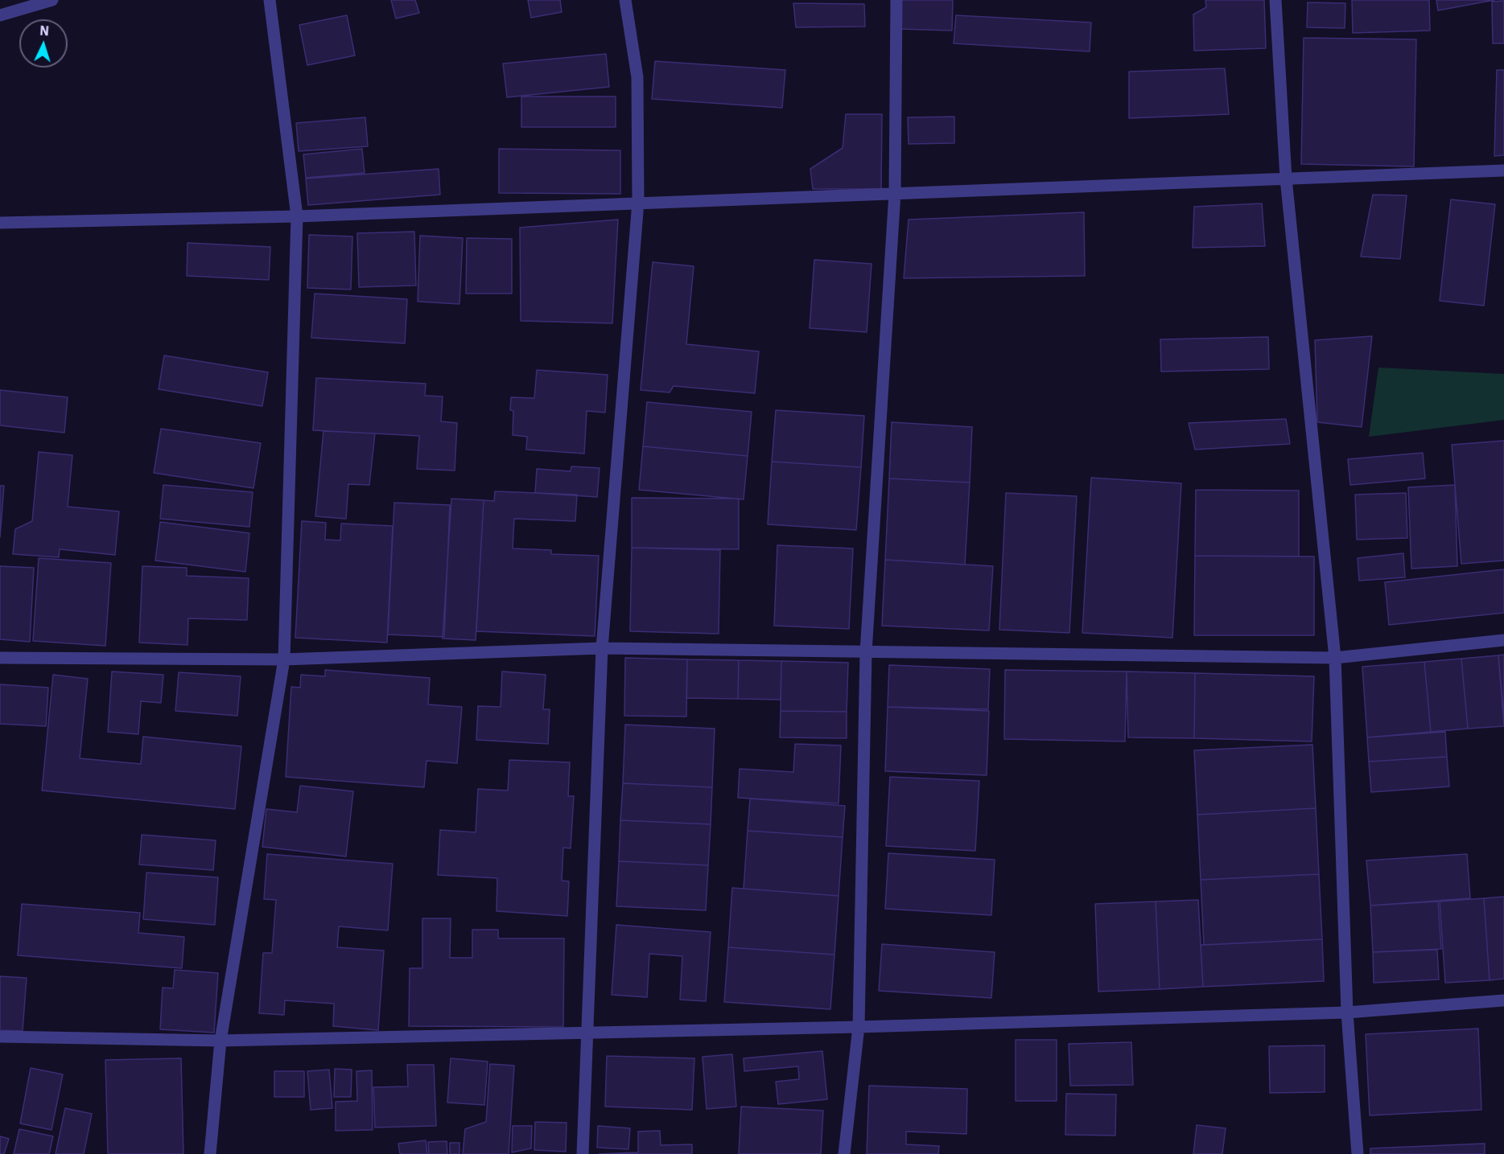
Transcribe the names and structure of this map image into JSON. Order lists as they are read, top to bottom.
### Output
{
  "north": "top"
}
